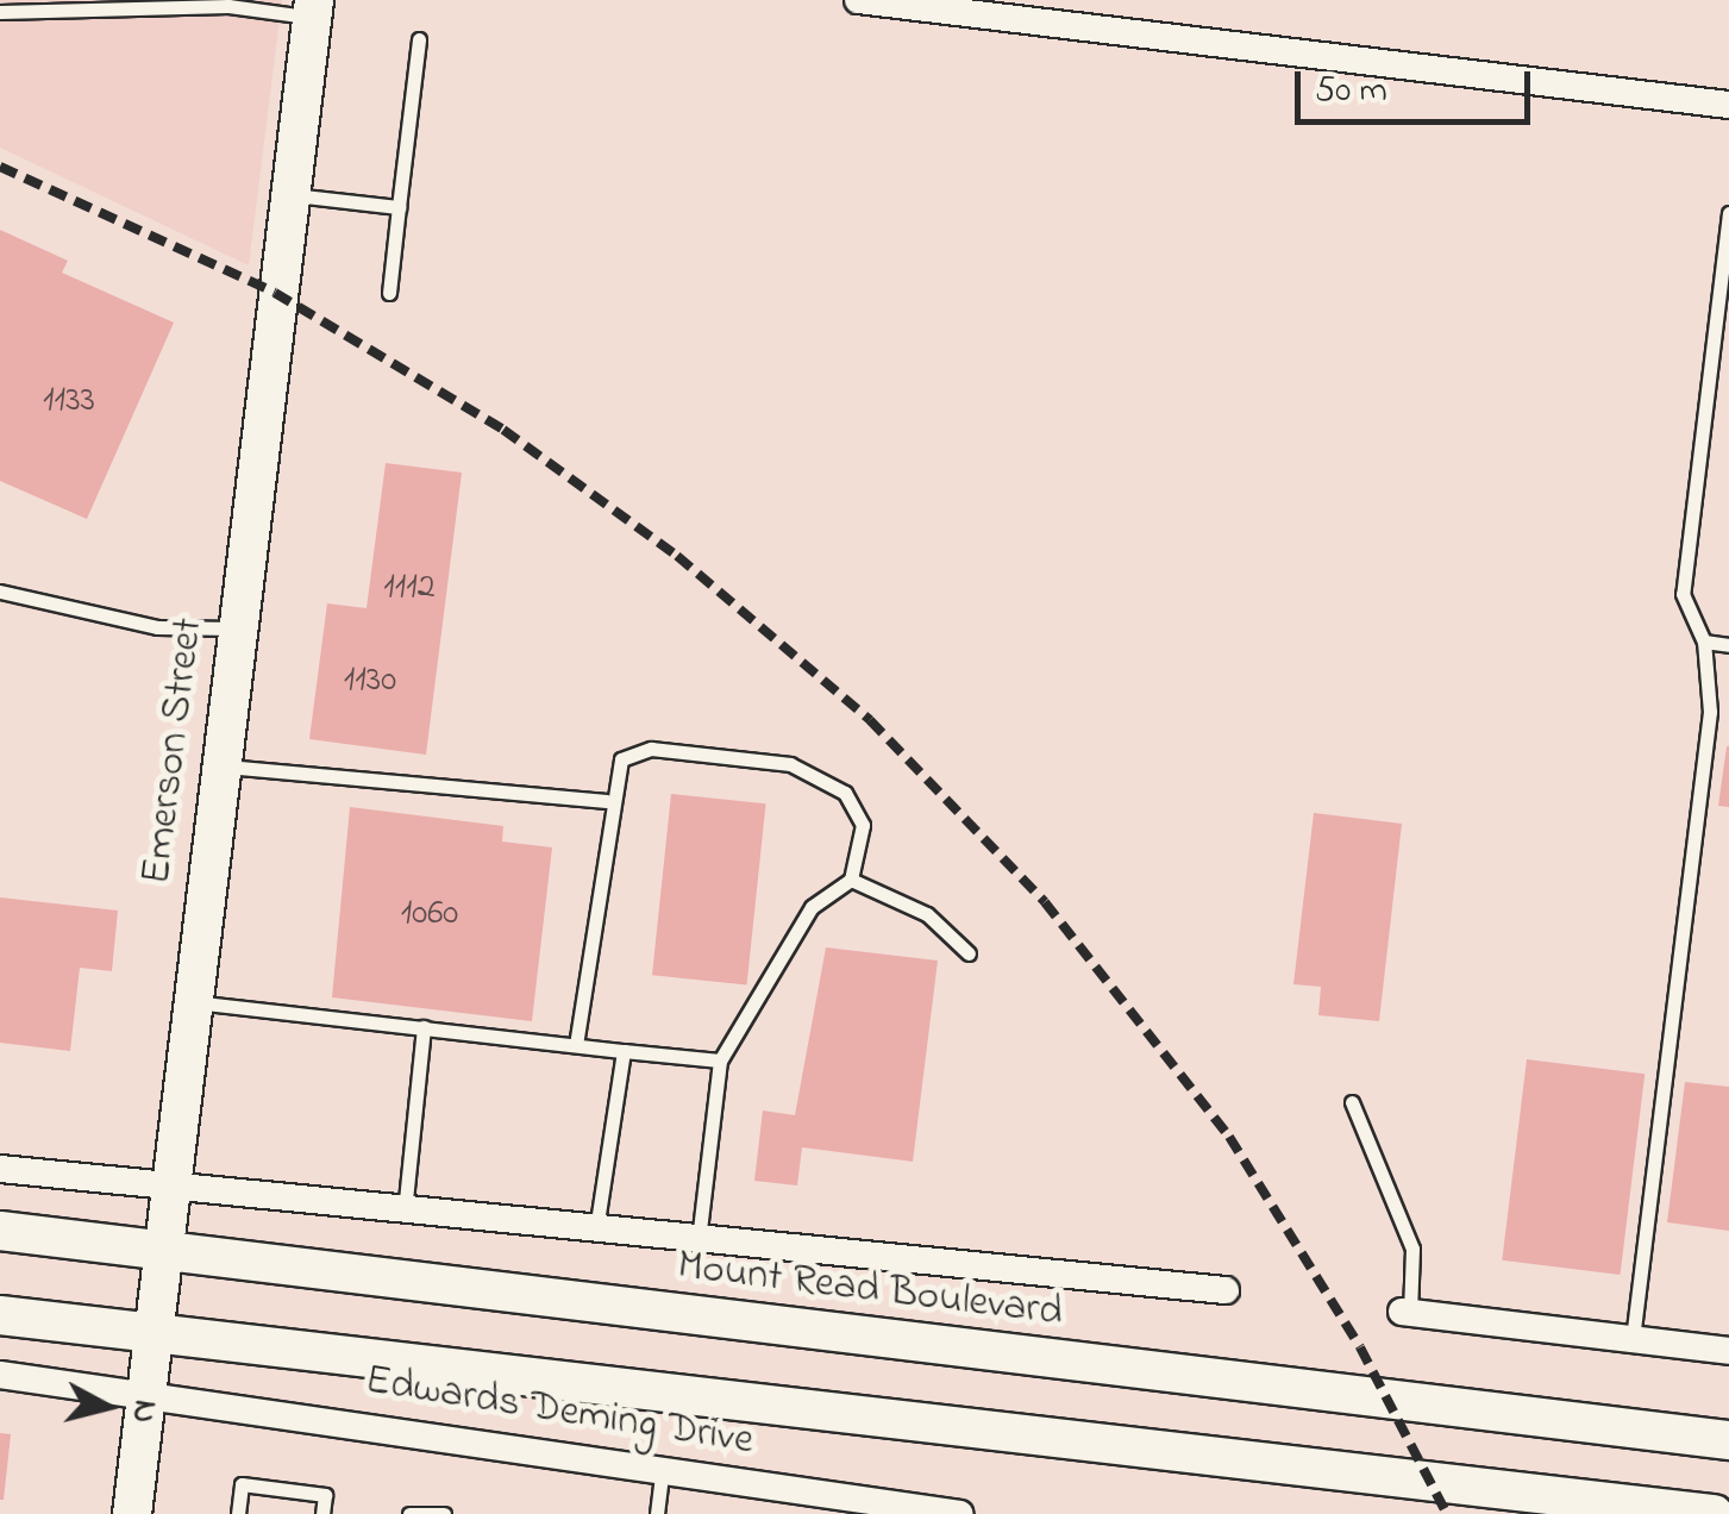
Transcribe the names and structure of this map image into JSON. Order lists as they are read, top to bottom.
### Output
{
  "streets": {
    "main road": ["Emerson Street", "Mount Read Boulevard"],
    "street": ["Edwards Deming Drive"]
  },
  "crossings": [
    ["Emerson Street", "Mount Read Boulevard"],
    ["Emerson Street", "Edwards Deming Drive"]
  ],
  "house_numbers": [
    "1133",
    "1112",
    "1130",
    "1060"
  ],
  "scale_bar": "50 m",
  "north": "right"
}
